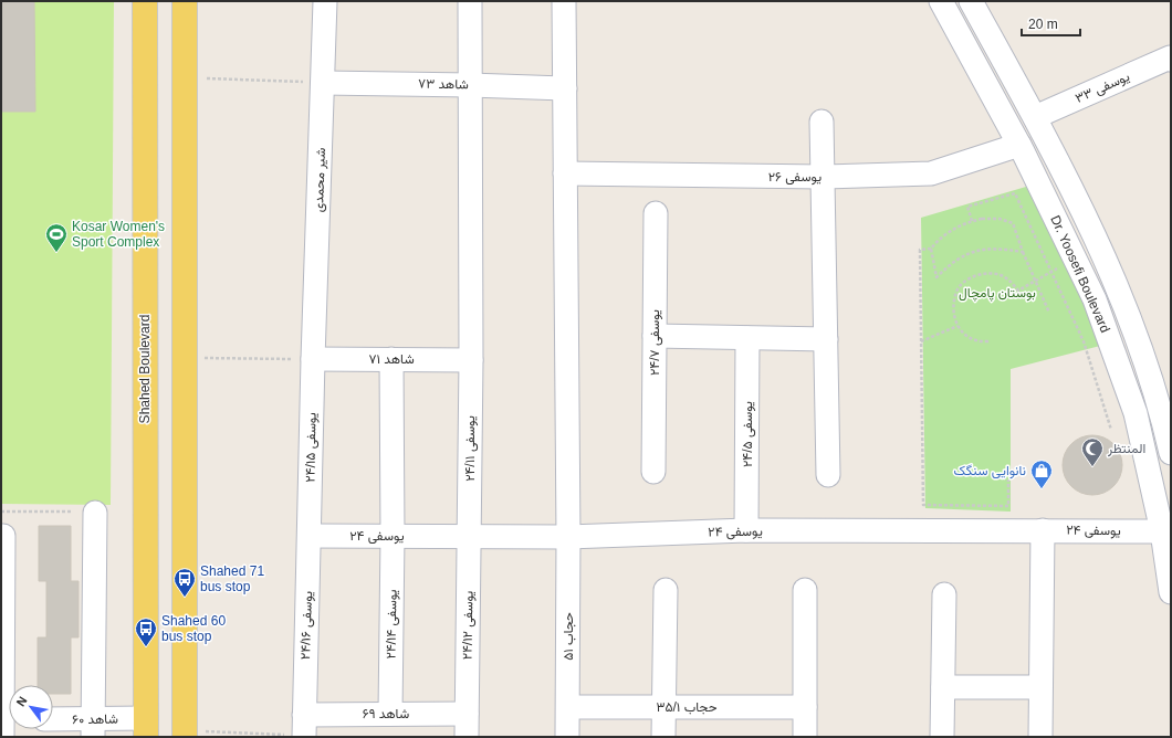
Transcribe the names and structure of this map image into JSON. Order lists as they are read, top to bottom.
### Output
{
  "streets": {
    "main road": ["Shahed Boulevard"],
    "street": [
      "شاهد ۷۳",
      "یوسفی ۳۳",
      "یوسفی ۲۶",
      "شیر محمدی",
      "Dr. Yoosefi Boulevard",
      "یوسفی ۲۴/۷",
      "شاهد ۷۱",
      "یوسفی ۲۴/۵",
      "یوسفی ۲۴/۱۵",
      "یوسفی ۲۴/۱۱",
      "یوسفی ۲۴",
      "یوسفی ۲۴/۱۴",
      "یوسفی ۲۴/۱۶",
      "یوسفی ۲۴/۱۲",
      "حجاب ۵۱",
      "حجاب ۳۵/۱",
      "شاهد ۶۹",
      "شاهد ۶۰"
    ]
  },
  "crossings": [
    ["شاهد ۷۳", "شیر محمدی"],
    ["شاهد ۷۳", "یوسفی ۲۴/۱۱"],
    ["شاهد ۷۳", "حجاب ۵۱"],
    ["یوسفی ۳۳", "Dr. Yoosefi Boulevard"],
    ["یوسفی ۲۶", "Dr. Yoosefi Boulevard"],
    ["یوسفی ۲۶", "حجاب ۵۱"],
    ["شیر محمدی", "شاهد ۷۱"],
    ["شیر محمدی", "یوسفی ۲۴/۱۵"],
    ["Dr. Yoosefi Boulevard", "یوسفی ۲۴"],
    ["شاهد ۷۱", "یوسفی ۲۴/۱۵"],
    ["شاهد ۷۱", "یوسفی ۲۴/۱۱"],
    ["شاهد ۷۱", "یوسفی ۲۴/۱۴"],
    ["Shahed Boulevard", "شاهد ۶۰"],
    ["یوسفی ۲۴/۵", "یوسفی ۲۴"],
    ["یوسفی ۲۴/۱۵", "یوسفی ۲۴"],
    ["یوسفی ۲۴/۱۵", "یوسفی ۲۴/۱۶"],
    ["یوسفی ۲۴/۱۱", "یوسفی ۲۴"],
    ["یوسفی ۲۴/۱۱", "یوسفی ۲۴/۱۲"],
    ["یوسفی ۲۴", "یوسفی ۲۴/۱۴"],
    ["یوسفی ۲۴", "یوسفی ۲۴/۱۶"],
    ["یوسفی ۲۴", "یوسفی ۲۴/۱۲"],
    ["یوسفی ۲۴", "حجاب ۵۱"],
    ["یوسفی ۲۴/۱۴", "شاهد ۶۹"],
    ["یوسفی ۲۴/۱۶", "شاهد ۶۹"],
    ["یوسفی ۲۴/۱۲", "شاهد ۶۹"],
    ["حجاب ۵۱", "حجاب ۳۵/۱"]
  ],
  "parks": ["بوستان پامچال"],
  "places": {
    "sports": ["Kosar Women's Sport Complex"],
    "mosque": ["المنتظر"],
    "shop": ["نانوایی سنگک"],
    "bus stop": ["Shahed 71 bus stop", "Shahed 60 bus stop"]
  },
  "scale_bar": "20 m",
  "north": "top left"
}
